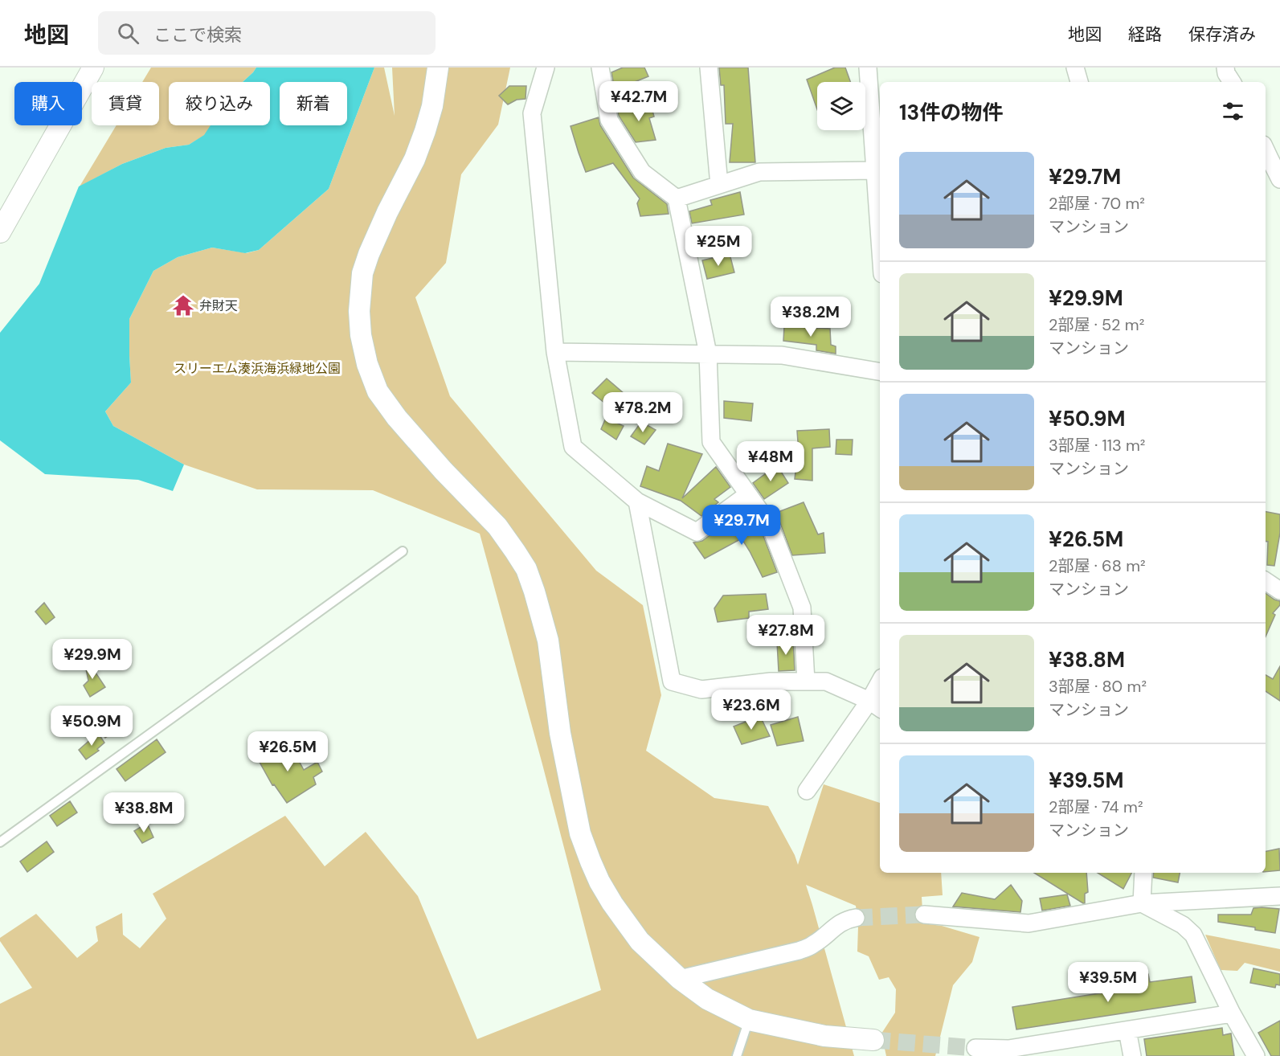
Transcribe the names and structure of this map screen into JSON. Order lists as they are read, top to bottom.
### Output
{
  "parks": ["スリーエム湊浜海浜緑地公園"],
  "places": {
    "temple": ["弁財天"]
  },
  "page": {
    "header": "地図",
    "search": "ここで検索",
    "nav": ["地図", "経路", "保存済み"],
    "price": [
      "¥42.7M",
      "¥25M",
      "¥38.2M",
      "¥78.2M",
      "¥48M",
      "¥29.7M",
      "¥27.8M",
      "¥29.9M",
      "¥23.6M",
      "¥50.9M",
      "¥26.5M",
      "¥38.8M",
      "¥39.5M"
    ],
    "chip": [
      "購入",
      "賃貸",
      "絞り込み",
      "新着"
    ],
    "heading": "13件の物件",
    "list": [
      {
        "name": "¥29.7M",
        "note": "2部屋 · 70 m² · マンション"
      },
      {
        "name": "¥29.9M",
        "note": "2部屋 · 52 m² · マンション"
      },
      {
        "name": "¥50.9M",
        "note": "3部屋 · 113 m² · マンション"
      },
      {
        "name": "¥26.5M",
        "note": "2部屋 · 68 m² · マンション"
      },
      {
        "name": "¥38.8M",
        "note": "3部屋 · 80 m² · マンション"
      },
      {
        "name": "¥39.5M",
        "note": "2部屋 · 74 m² · マンション"
      }
    ]
  }
}
